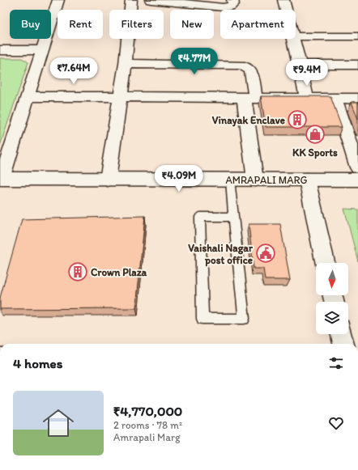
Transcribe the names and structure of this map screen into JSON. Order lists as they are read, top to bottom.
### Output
{
  "streets": {
    "street": ["AMRAPALI MARG"]
  },
  "places": {
    "building": ["Vinayak Enclave", "Crown Plaza"],
    "shop": ["KK Sports"],
    "public building": ["Vaishali Nagar post office"]
  },
  "north": "bottom",
  "page": {
    "chip": [
      "Buy",
      "Rent",
      "Filters",
      "New",
      "Apartment"
    ],
    "price": [
      "₹4.77M",
      "₹7.64M",
      "₹9.4M",
      "₹4.09M"
    ],
    "heading": "4 homes",
    "list": [
      {
        "name": "₹4,770,000",
        "note": "2 rooms · 78 m² · Amrapali Marg"
      }
    ]
  }
}
